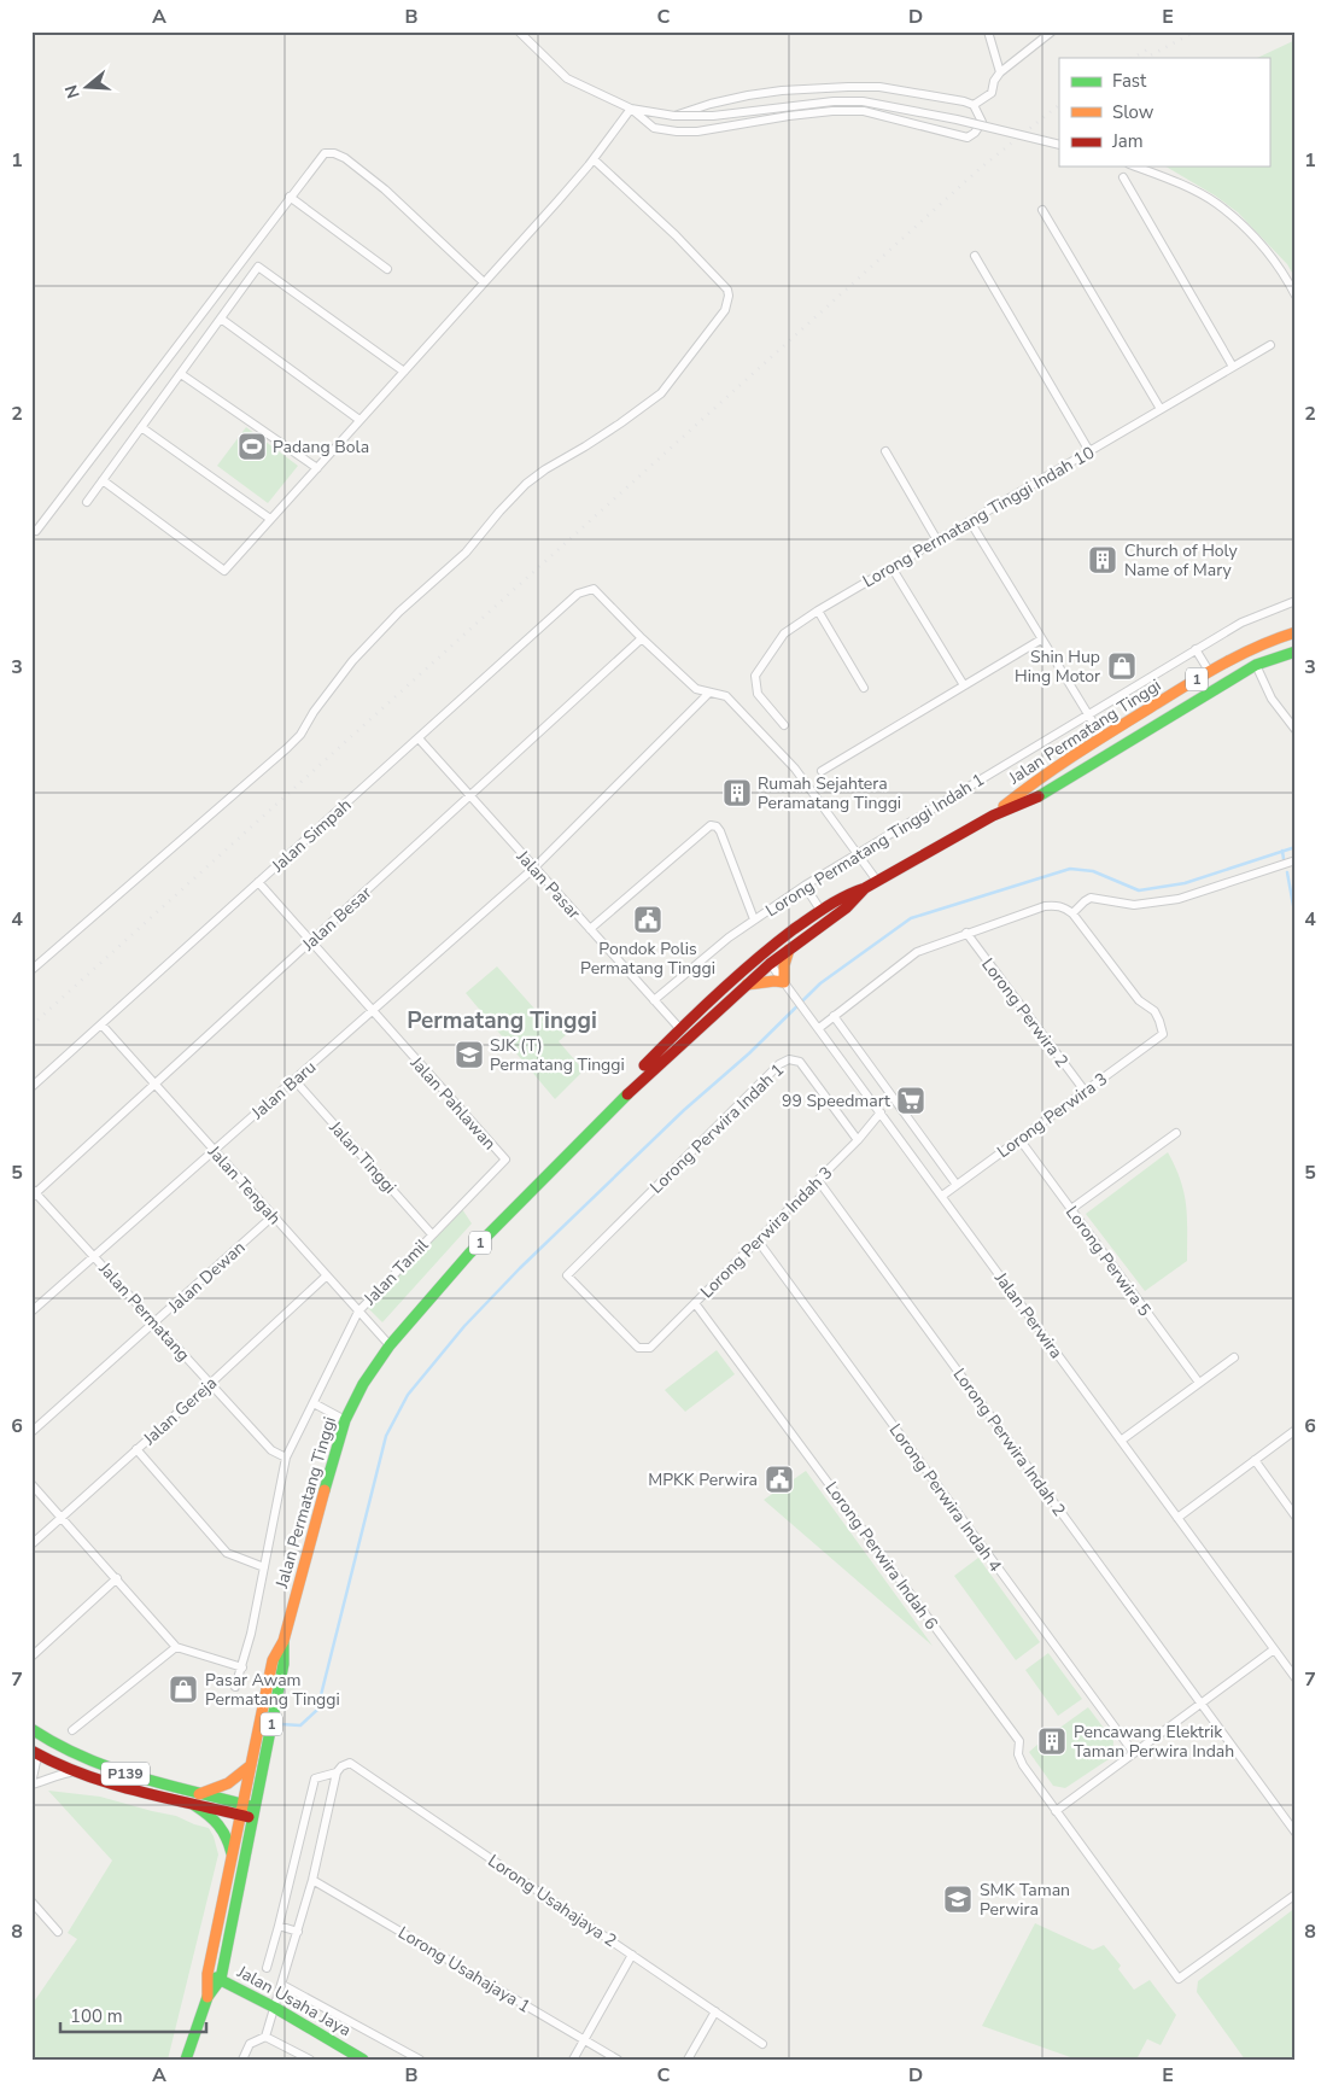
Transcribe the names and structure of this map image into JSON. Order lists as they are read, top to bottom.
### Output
{
  "streets": {
    "main road": [
      "1",
      "Jalan Permatang Tinggi",
      "P139",
      "Jalan Usaha Jaya"
    ],
    "street": [
      "Lorong Permatang Tinggi Indah 10",
      "Jalan Simpah",
      "Lorong Permatang Tinggi Indah 1",
      "Jalan Pasar",
      "Jalan Besar",
      "Lorong Perwira 2",
      "Jalan Baru",
      "Jalan Pahlawan",
      "Lorong Perwira 3",
      "Lorong Perwira Indah 1",
      "Jalan Tinggi",
      "Jalan Tengah",
      "Lorong Perwira Indah 3",
      "Lorong Perwira 5",
      "Jalan Tamil",
      "Jalan Dewan",
      "Jalan Permatang",
      "Jalan Perwira",
      "Jalan Gereja",
      "Lorong Perwira Indah 2",
      "Lorong Perwira Indah 4",
      "Lorong Perwira Indah 6",
      "Lorong Usahajaya 2",
      "Lorong Usahajaya 1"
    ]
  },
  "crossings": [
    ["Jalan Permatang Tinggi", "Jalan Pasar"],
    ["Jalan Permatang Tinggi", "Jalan Tengah"],
    ["Jalan Permatang Tinggi", "Jalan Perwira"],
    ["Jalan Permatang Tinggi", "P139"],
    ["Jalan Permatang Tinggi", "Jalan Usaha Jaya"],
    ["Jalan Simpah", "Jalan Pasar"],
    ["Jalan Simpah", "Jalan Besar"],
    ["Jalan Simpah", "Jalan Pahlawan"],
    ["Jalan Simpah", "Jalan Tengah"],
    ["Lorong Permatang Tinggi Indah 1", "Jalan Pasar"],
    ["Jalan Pasar", "Jalan Besar"],
    ["Jalan Pasar", "Jalan Baru"],
    ["Jalan Besar", "Jalan Pahlawan"],
    ["Jalan Besar", "Jalan Tengah"],
    ["Jalan Besar", "Jalan Permatang"],
    ["Lorong Perwira 2", "Lorong Perwira 3"],
    ["Jalan Baru", "Jalan Pahlawan"],
    ["Jalan Baru", "Jalan Tinggi"],
    ["Jalan Baru", "Jalan Tengah"],
    ["Jalan Baru", "Jalan Permatang"],
    ["Jalan Pahlawan", "Jalan Tamil"],
    ["Lorong Perwira 3", "Lorong Perwira 5"],
    ["Lorong Perwira 3", "Jalan Perwira"],
    ["Lorong Perwira Indah 1", "Lorong Perwira Indah 3"],
    ["Jalan Tinggi", "Jalan Tamil"],
    ["Jalan Tengah", "Jalan Tamil"],
    ["Jalan Tengah", "Jalan Dewan"],
    ["Jalan Tengah", "Jalan Gereja"],
    ["Lorong Perwira Indah 3", "Jalan Perwira"],
    ["Lorong Perwira Indah 3", "Lorong Perwira Indah 2"],
    ["Lorong Perwira Indah 3", "Lorong Perwira Indah 4"],
    ["Lorong Perwira Indah 3", "Lorong Perwira Indah 6"],
    ["Jalan Tamil", "Jalan Permatang"],
    ["Jalan Dewan", "Jalan Permatang"],
    ["Jalan Permatang", "Jalan Gereja"]
  ],
  "districts": ["Permatang Tinggi"],
  "places": {
    "sports": ["Padang Bola"],
    "building": ["Church of Holy Name of Mary", "Rumah Sejahtera Peramatang Tinggi", "Pencawang Elektrik Taman Perwira Indah"],
    "shop": ["Shin Hup Hing Motor", "Pasar Awam Permatang Tinggi"],
    "public building": ["Pondok Polis Permatang Tinggi", "MPKK Perwira"],
    "school or university": ["SJK (T) Permatang Tinggi", "SMK Taman Perwira"],
    "supermarket": ["99 Speedmart"]
  },
  "legend": ["Fast", "Slow", "Jam"],
  "scale_bar": "100 m",
  "north": "left",
  "grid": {
    "columns": [
      "A",
      "B",
      "C",
      "D",
      "E"
    ],
    "rows": [
      "1",
      "2",
      "3",
      "4",
      "5",
      "6",
      "7",
      "8"
    ]
  }
}
